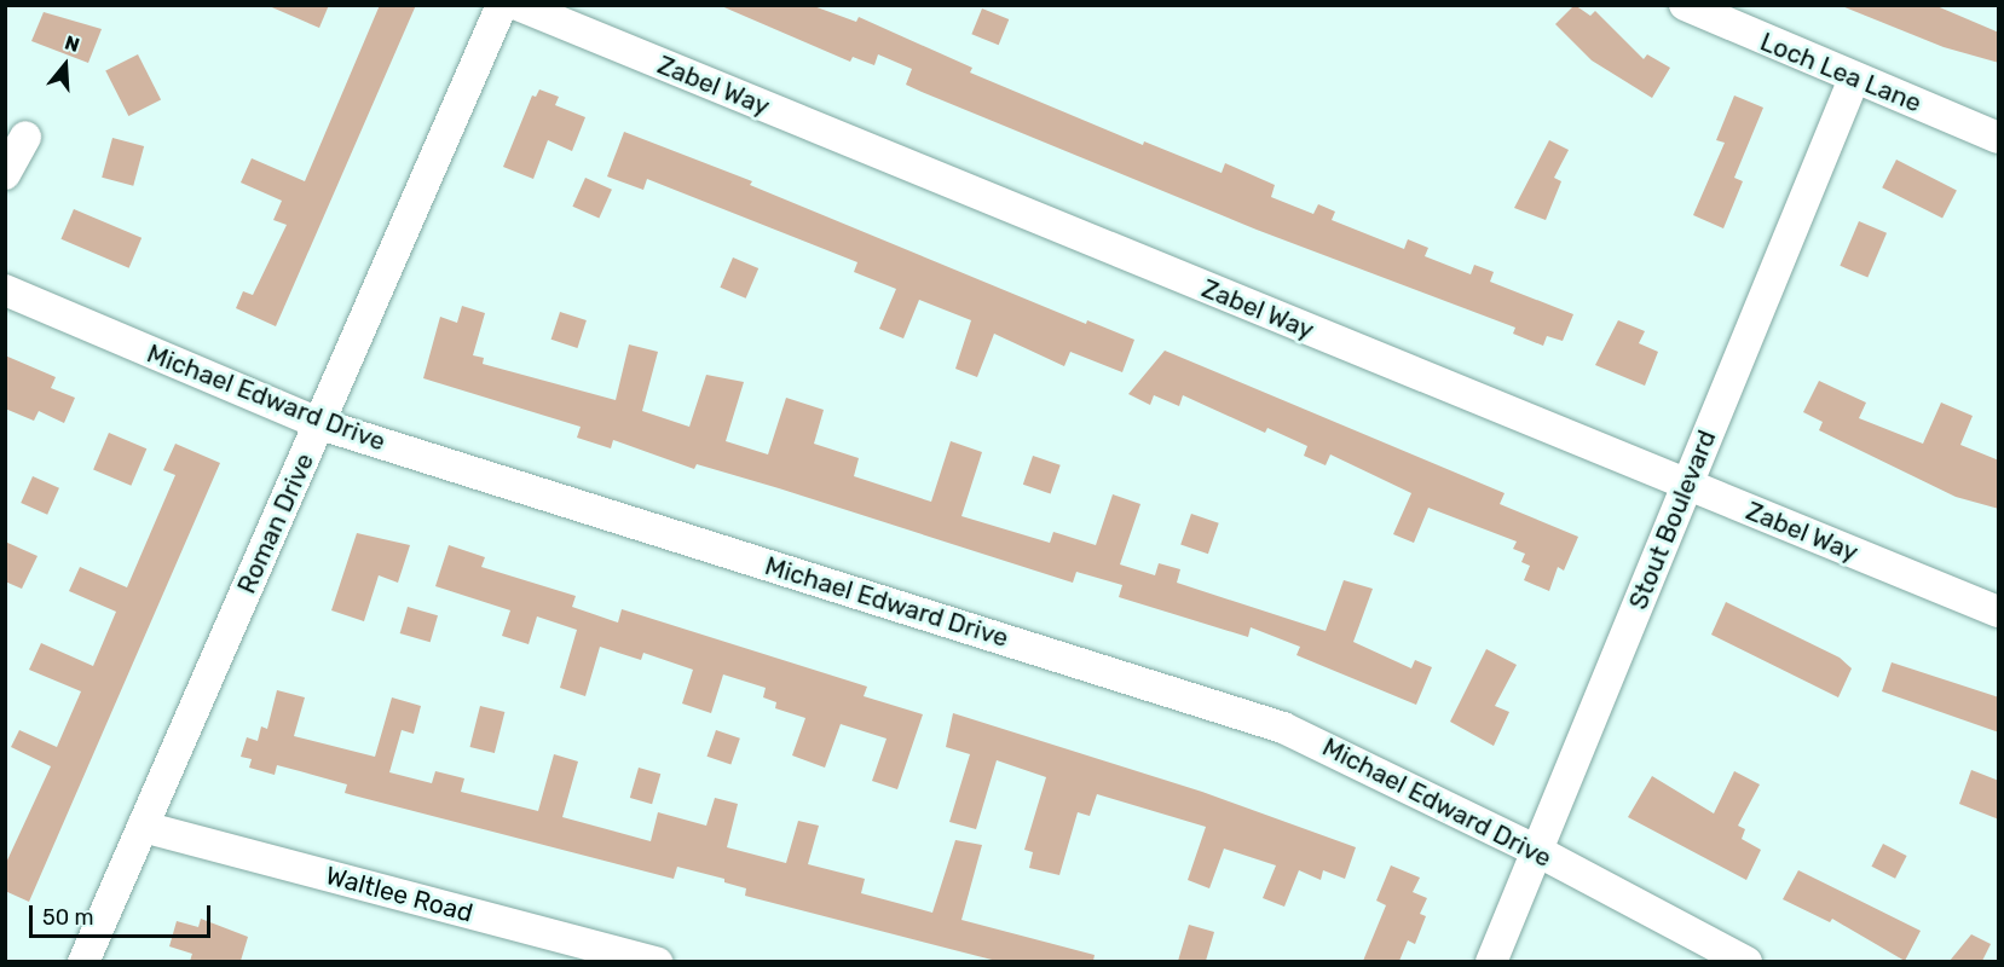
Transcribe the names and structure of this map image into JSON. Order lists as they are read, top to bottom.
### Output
{
  "streets": {
    "street": [
      "Loch Lea Lane",
      "Zabel Way",
      "Michael Edward Drive",
      "Stout Boulevard",
      "Roman Drive",
      "Waltlee Road"
    ]
  },
  "crossings": [
    ["Loch Lea Lane", "Stout Boulevard"],
    ["Zabel Way", "Stout Boulevard"],
    ["Michael Edward Drive", "Stout Boulevard"],
    ["Michael Edward Drive", "Roman Drive"],
    ["Roman Drive", "Waltlee Road"]
  ],
  "scale_bar": "50 m",
  "north": "top"
}
